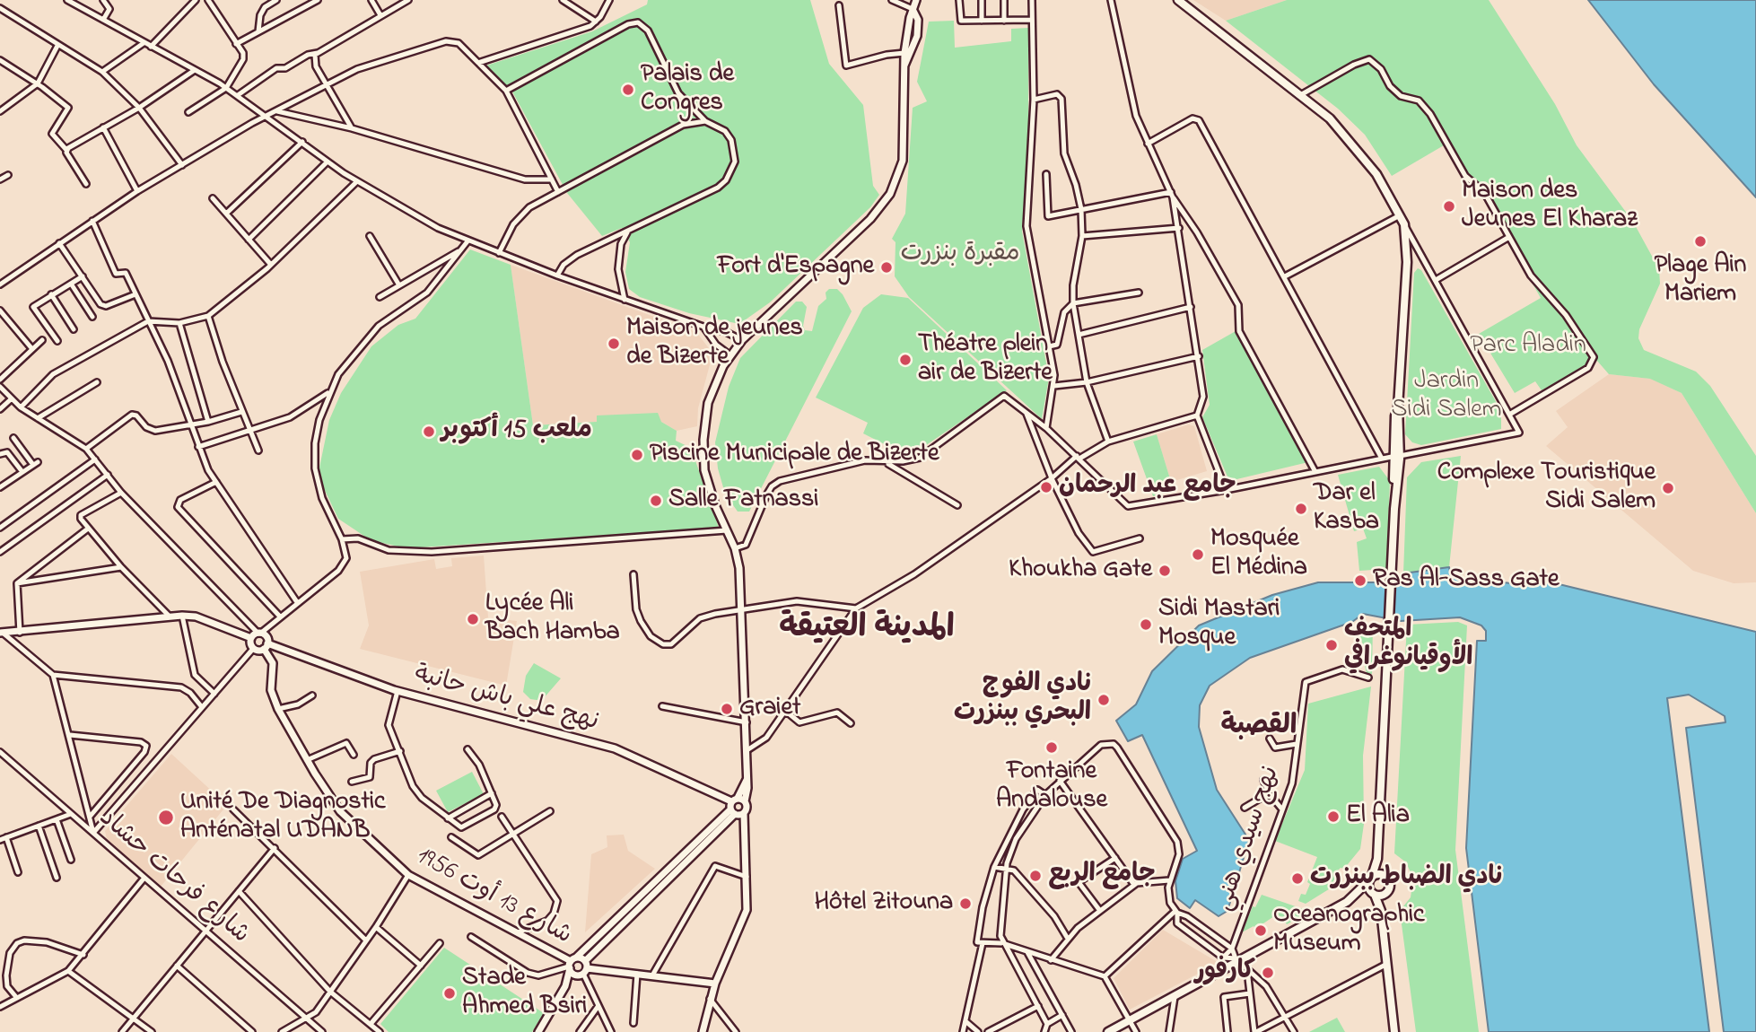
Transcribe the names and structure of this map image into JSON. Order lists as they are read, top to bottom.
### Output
{
  "streets": {
    "street": [
      "نهج علي باش حانبة",
      "نهج سيدي هني",
      "شارع فرحات حشاد",
      "شارع 13 أوت 1956"
    ]
  },
  "crossings": [
    ["نهج علي باش حانبة", "شارع 13 أوت 1956"]
  ],
  "districts": ["المدينة العتيقة", "القصبة"],
  "parks": ["مقبرة بنزرت", "Parc Aladin", "Jardin Sidi Salem"],
  "places": [
    "Palais de Congres",
    "Maison des Jeunes El Kharaz",
    "Plage Ain Mariem",
    "Fort d'Espagne",
    "Maison de jeunes de Bizerte",
    "Théatre plein air de Bizerte",
    "ملعب 15 أكتوبر",
    "Piscine Municipale de Bizerte",
    "جامع عبد الرحمان",
    "Complexe Touristique Sidi Salem",
    "Salle Fatnassi",
    "Dar el Kasba",
    "Mosquée El Médina",
    "Khoukha Gate",
    "Ras Al-Sass Gate",
    "Lycée Ali Bach Hamba",
    "Sidi Mastari Mosque",
    "المتحف الأوقيانوغرافي",
    "نادي الفوج البحري ببنزرت",
    "Graiet",
    "Fontaine Andalouse",
    "El Alia",
    "Unité De Diagnostic Anténatal UDANB",
    "جامع الربع",
    "نادي الضباط ببنزرت",
    "Hôtel Zitouna",
    "Oceanographic Museum",
    "كارفور",
    "Stade Ahmed Bsiri"
  ]
}
